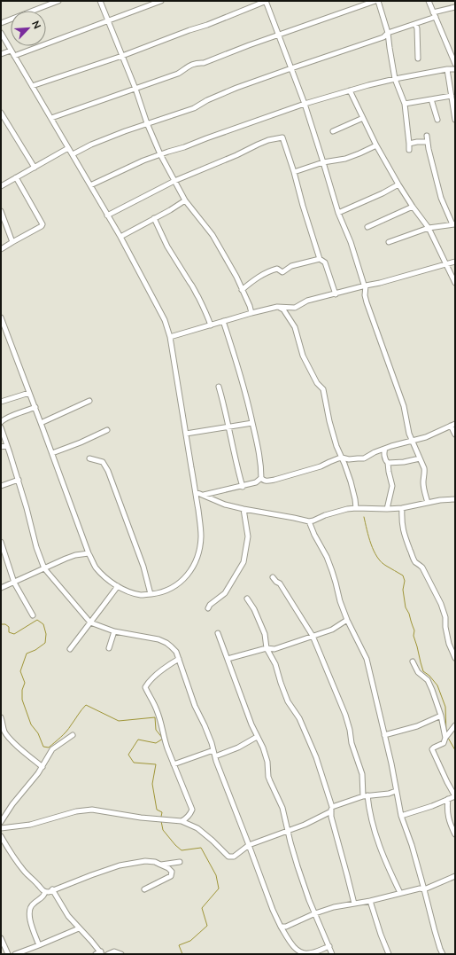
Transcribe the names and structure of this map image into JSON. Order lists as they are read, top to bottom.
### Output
{
  "north": "top right"
}
